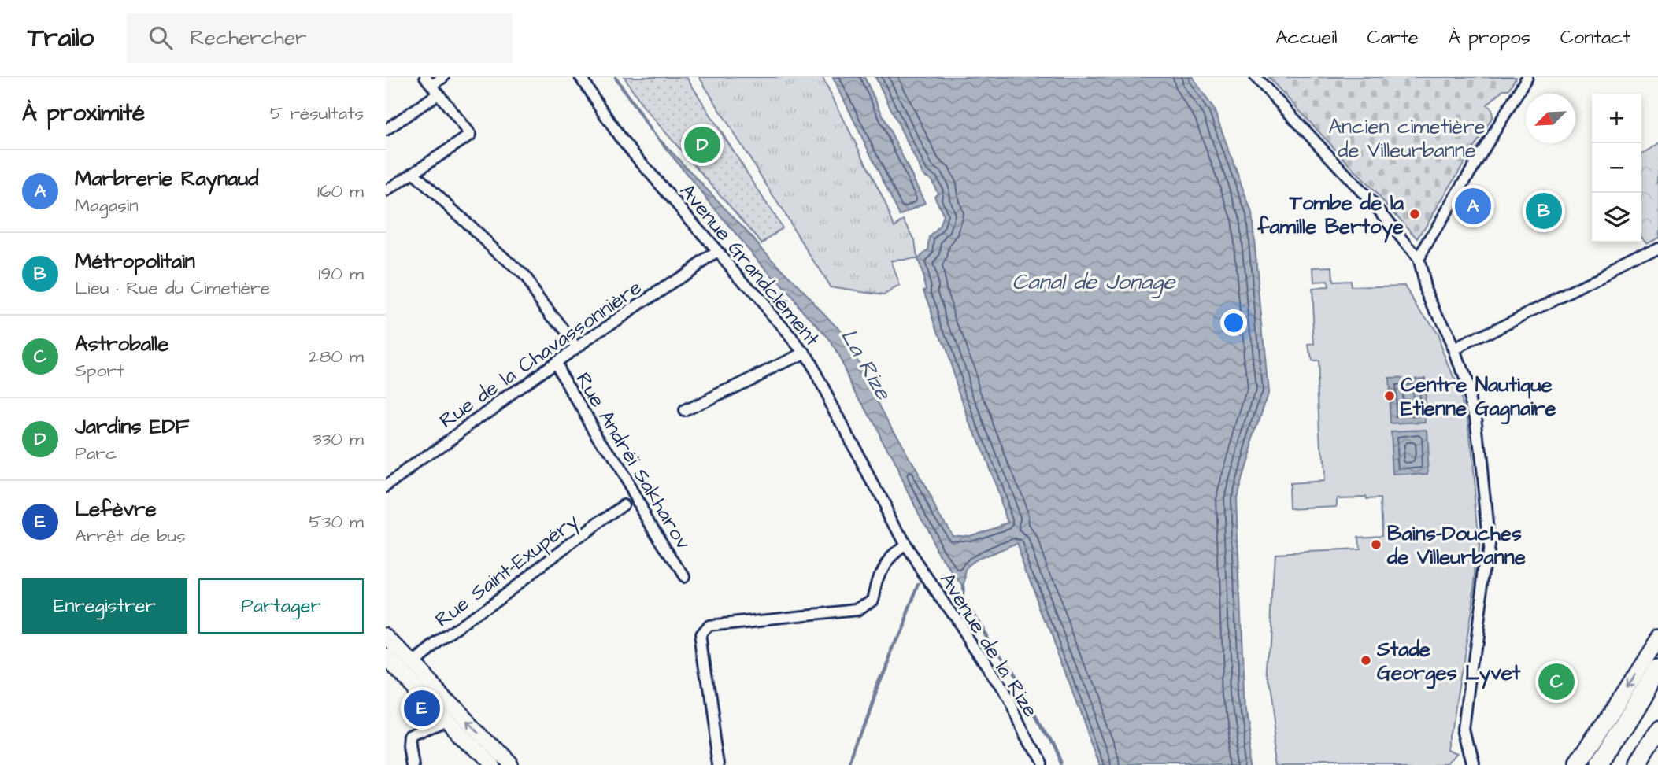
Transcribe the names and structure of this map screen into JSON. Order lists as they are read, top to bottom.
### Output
{
  "streets": {
    "street": [
      "Avenue Grandclément",
      "Rue de la Chavassonnière",
      "Rue Andréï Sakharov",
      "Rue Saint-Exupéry",
      "Avenue de la Rize"
    ]
  },
  "crossings": [
    ["Avenue Grandclément", "Rue de la Chavassonnière"],
    ["Avenue Grandclément", "Avenue de la Rize"],
    ["Rue de la Chavassonnière", "Rue Andréï Sakharov"]
  ],
  "water": ["Canal de Jonage", "La Rize"],
  "parks": ["Ancien cimetière de Villeurbanne"],
  "places": [
    "Tombe de la famille Bertoye",
    "Centre Nautique Etienne Gagnaire",
    "Bains-Douches de Villeurbanne",
    "Stade Georges Lyvet"
  ],
  "north": "bottom left",
  "page": {
    "header": "Trailo",
    "search": "Rechercher",
    "nav": [
      "Accueil",
      "Carte",
      "À propos",
      "Contact"
    ],
    "heading": ["À proximité", "5 résultats"],
    "map_buttons": ["+", "−"],
    "pins": [
      "D",
      "A",
      "B",
      "C",
      "E"
    ],
    "list": [
      {
        "mark": "A",
        "name": "Marbrerie Raynaud",
        "note": "Magasin",
        "value": "160 m"
      },
      {
        "mark": "B",
        "name": "Métropolitain",
        "note": "Lieu · Rue du Cimetière",
        "value": "190 m"
      },
      {
        "mark": "C",
        "name": "Astroballe",
        "note": "Sport",
        "value": "280 m"
      },
      {
        "mark": "D",
        "name": "Jardins EDF",
        "note": "Parc",
        "value": "330 m"
      },
      {
        "mark": "E",
        "name": "Lefèvre",
        "note": "Arrêt de bus",
        "value": "530 m"
      }
    ],
    "buttons": ["Enregistrer", "Partager"]
  }
}
